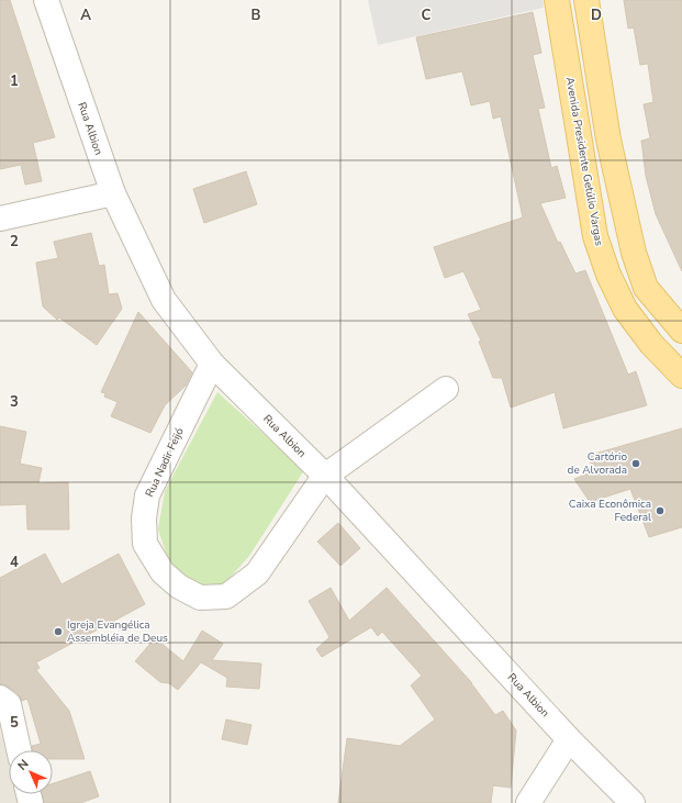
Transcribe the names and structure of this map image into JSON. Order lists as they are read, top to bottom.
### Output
{
  "streets": {
    "main road": ["Avenida Presidente Getúlio Vargas"],
    "street": ["Rua Albion", "Rua Nadir Feijó"]
  },
  "crossings": [
    ["Rua Albion", "Rua Nadir Feijó"]
  ],
  "places": ["Cartório de Alvorada", "Caixa Econômica Federal", "Igreja Evangélica Assembléia de Deus"],
  "north": "top left",
  "grid": {
    "columns": [
      "A",
      "B",
      "C",
      "D"
    ],
    "rows": [
      "1",
      "2",
      "3",
      "4",
      "5"
    ]
  }
}
